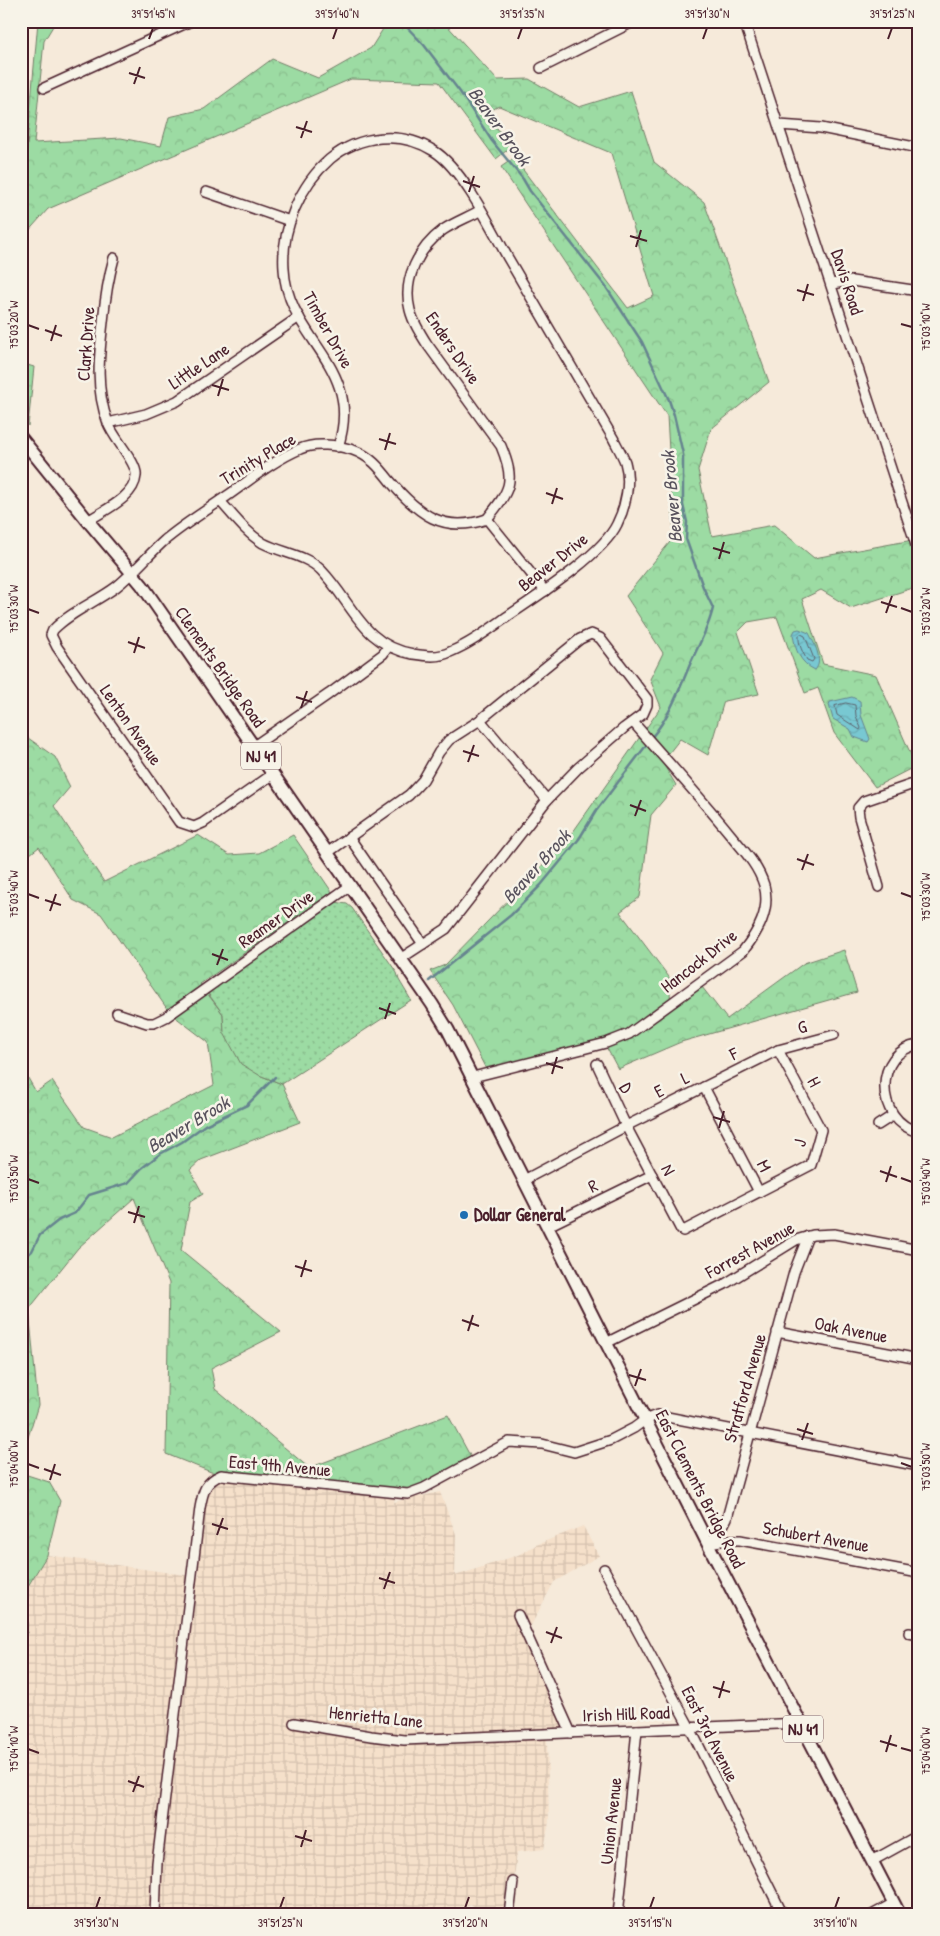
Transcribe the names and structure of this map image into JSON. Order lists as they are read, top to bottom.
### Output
{
  "streets": {
    "main road": ["Clements Bridge Road", "NJ 41", "East Clements Bridge Road"],
    "street": [
      "Davis Road",
      "Timber Drive",
      "Clark Drive",
      "Enders Drive",
      "Little Lane",
      "Trinity Place",
      "Beaver Drive",
      "Lenton Avenue",
      "Reamer Drive",
      "Hancock Drive",
      "G",
      "F",
      "L",
      "H",
      "D",
      "E",
      "J",
      "M",
      "N",
      "R",
      "Forrest Avenue",
      "Oak Avenue",
      "Stratford Avenue",
      "East 9th Avenue",
      "Schubert Avenue",
      "Irish Hill Road",
      "Henrietta Lane",
      "East 3rd Avenue",
      "Union Avenue"
    ]
  },
  "crossings": [
    ["Timber Drive", "Enders Drive"],
    ["Timber Drive", "Little Lane"],
    ["Timber Drive", "Trinity Place"],
    ["Timber Drive", "Beaver Drive"],
    ["Clark Drive", "Little Lane"],
    ["Clark Drive", "Clements Bridge Road"],
    ["Enders Drive", "Trinity Place"],
    ["Enders Drive", "Beaver Drive"],
    ["Trinity Place", "Beaver Drive"],
    ["Trinity Place", "Clements Bridge Road"],
    ["Trinity Place", "Lenton Avenue"],
    ["Clements Bridge Road", "Lenton Avenue"],
    ["Clements Bridge Road", "Reamer Drive"],
    ["Clements Bridge Road", "Hancock Drive"],
    ["Clements Bridge Road", "East Clements Bridge Road"],
    ["Hancock Drive", "East Clements Bridge Road"],
    ["G", "F"],
    ["G", "H"],
    ["F", "L"],
    ["F", "H"],
    ["F", "M"],
    ["L", "E"],
    ["L", "M"],
    ["H", "J"],
    ["D", "E"],
    ["D", "N"],
    ["E", "N"],
    ["J", "M"],
    ["J", "N"],
    ["M", "N"],
    ["N", "R"],
    ["R", "East Clements Bridge Road"],
    ["Forrest Avenue", "Stratford Avenue"],
    ["Forrest Avenue", "East Clements Bridge Road"],
    ["Oak Avenue", "Stratford Avenue"],
    ["Stratford Avenue", "East Clements Bridge Road"],
    ["Stratford Avenue", "Schubert Avenue"],
    ["East 9th Avenue", "East Clements Bridge Road"],
    ["East Clements Bridge Road", "Schubert Avenue"],
    ["East Clements Bridge Road", "Irish Hill Road"],
    ["Irish Hill Road", "Henrietta Lane"],
    ["Irish Hill Road", "East 3rd Avenue"],
    ["Irish Hill Road", "Union Avenue"]
  ],
  "water": ["Beaver Brook"],
  "places": ["Dollar General"],
  "coordinates": [
    "39°51'45\"N",
    "39°51'40\"N",
    "39°51'35\"N",
    "39°51'30\"N",
    "39°51'25\"N",
    "75°03'20\"W",
    "75°03'10\"W",
    "75°03'30\"W",
    "75°03'40\"W",
    "75°03'50\"W",
    "75°04'00\"W",
    "75°04'10\"W",
    "39°51'20\"N",
    "39°51'15\"N",
    "39°51'10\"N"
  ]
}
